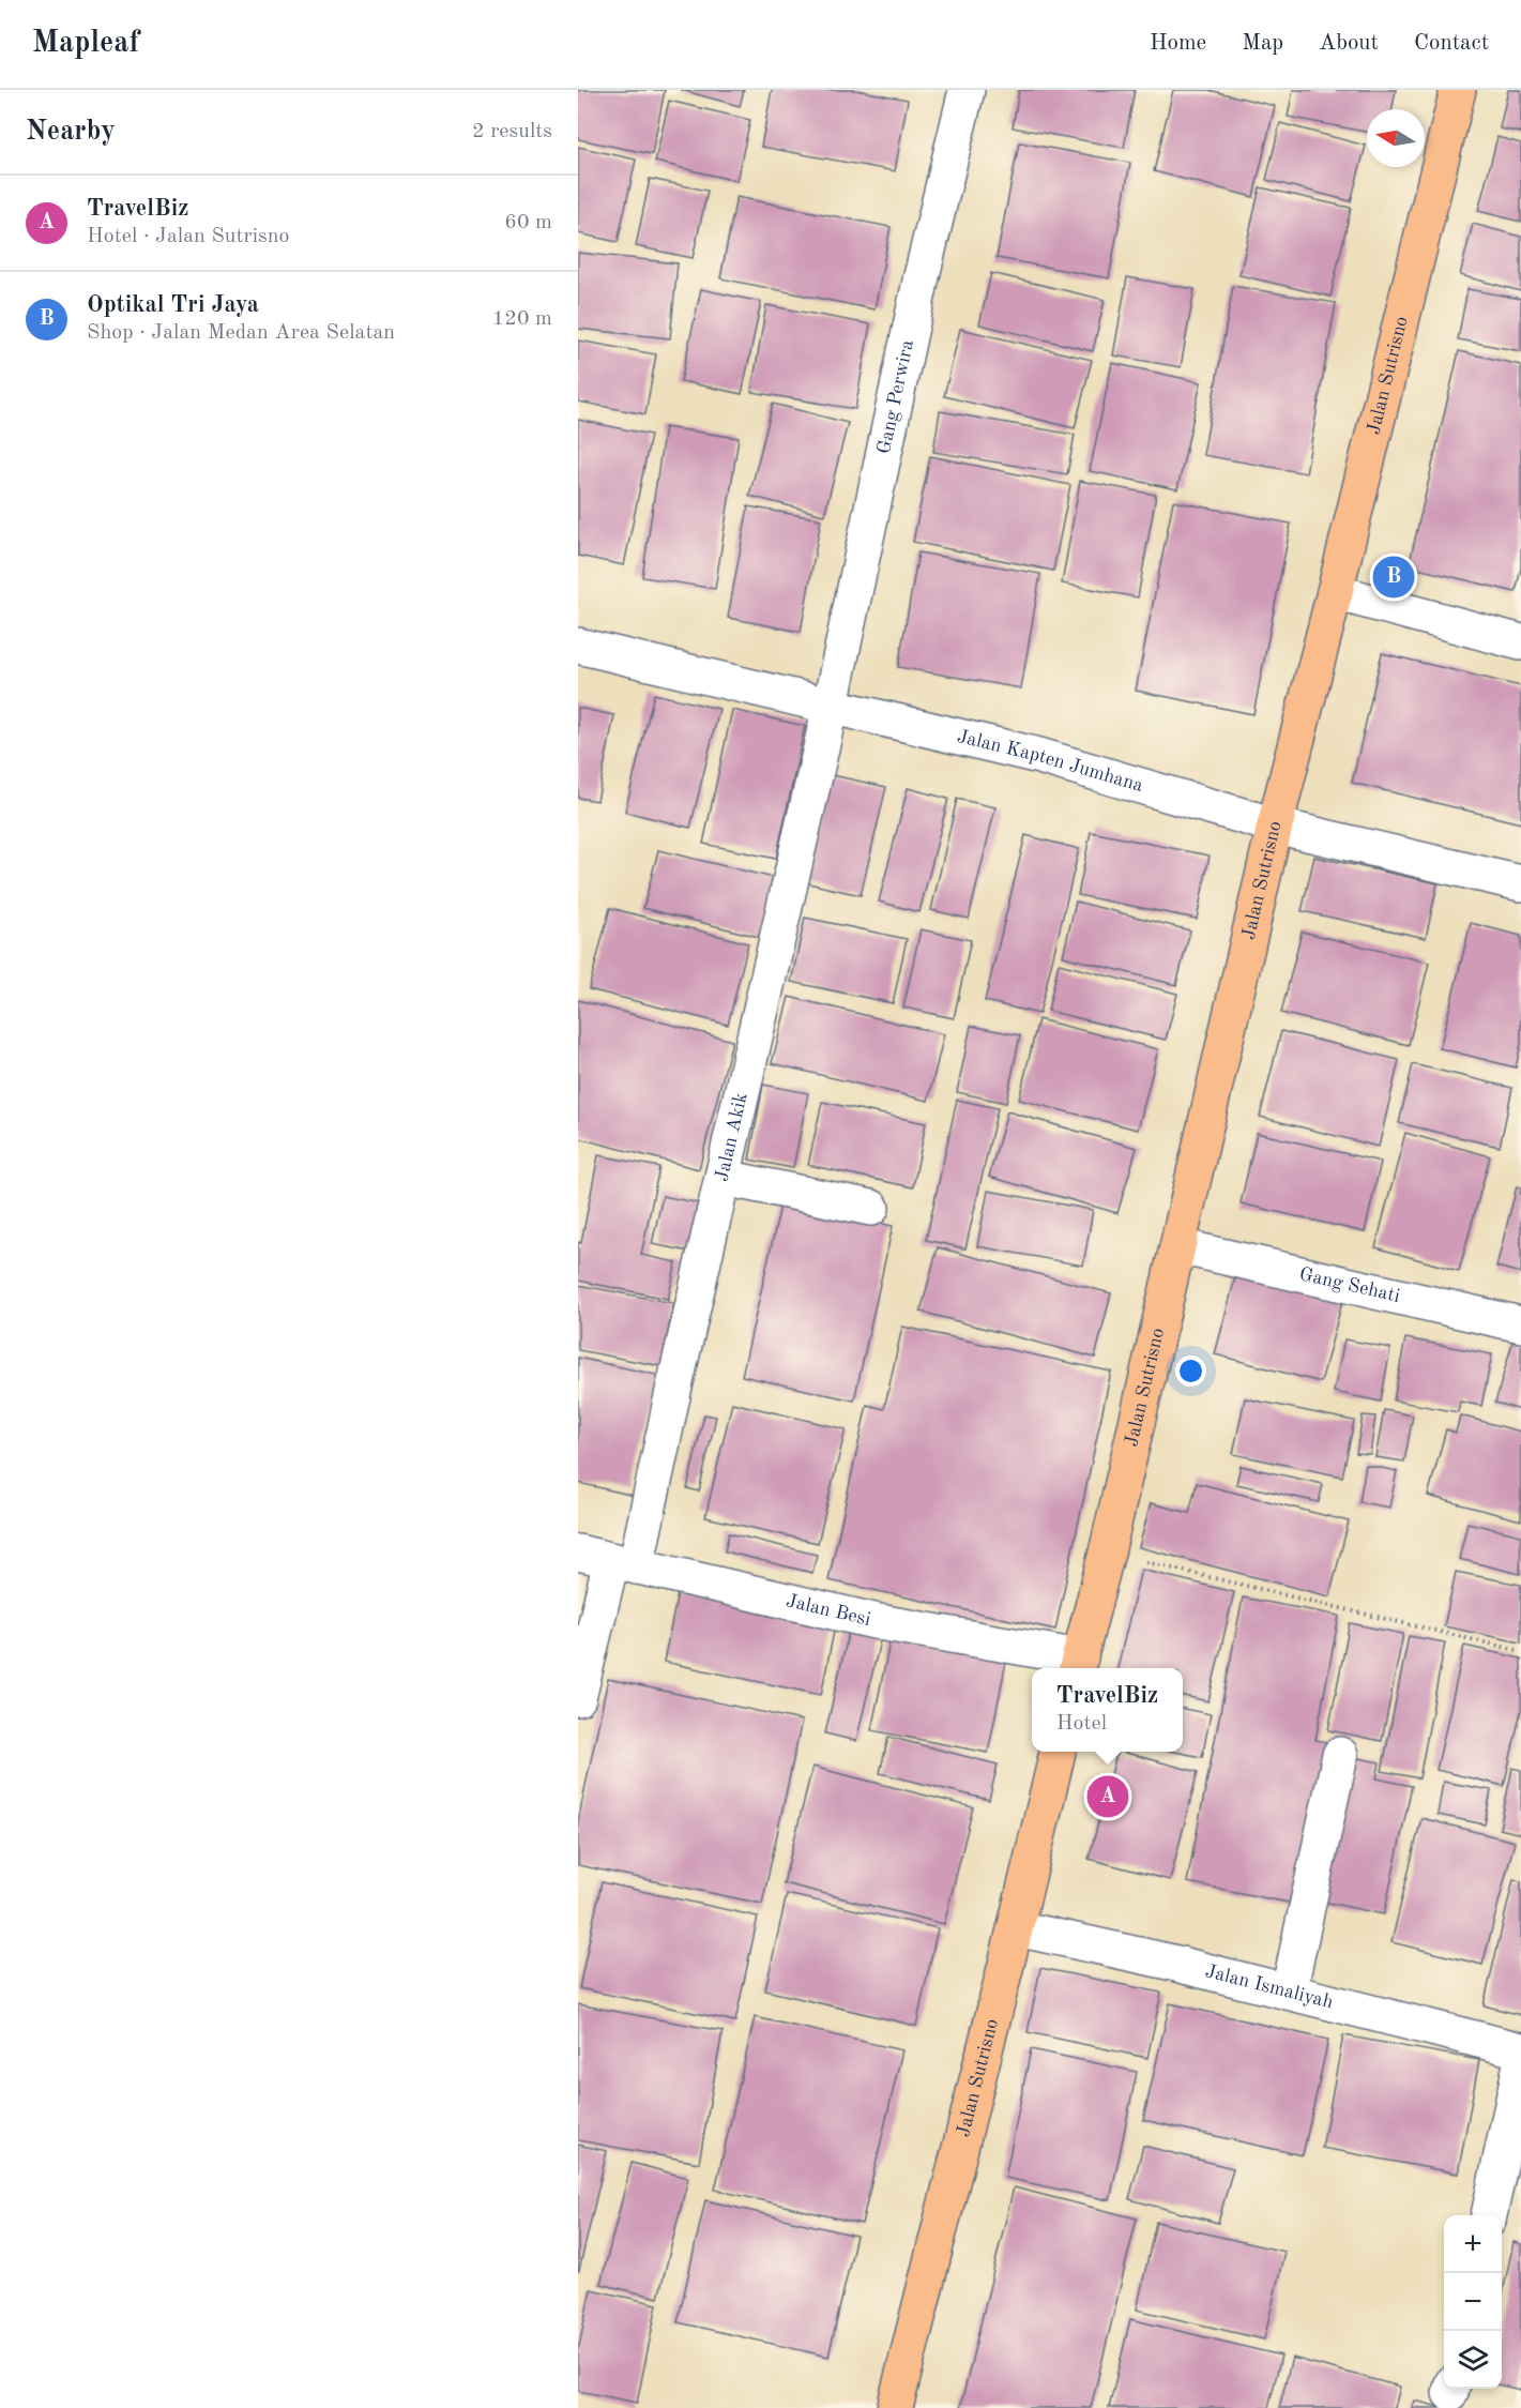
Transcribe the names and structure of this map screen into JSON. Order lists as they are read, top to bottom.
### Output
{
  "streets": {
    "main road": ["Jalan Sutrisno"],
    "street": [
      "Gang Perwira",
      "Jalan Kapten Jumhana",
      "Jalan Akik",
      "Gang Sehati",
      "Jalan Besi",
      "Jalan Ismaliyah"
    ]
  },
  "crossings": [
    ["Jalan Sutrisno", "Jalan Kapten Jumhana"],
    ["Jalan Sutrisno", "Gang Sehati"],
    ["Jalan Sutrisno", "Jalan Besi"],
    ["Jalan Sutrisno", "Jalan Ismaliyah"],
    ["Gang Perwira", "Jalan Kapten Jumhana"],
    ["Gang Perwira", "Jalan Akik"],
    ["Jalan Kapten Jumhana", "Jalan Akik"],
    ["Jalan Akik", "Jalan Besi"]
  ],
  "north": "left",
  "page": {
    "header": "Mapleaf",
    "nav": [
      "Home",
      "Map",
      "About",
      "Contact"
    ],
    "heading": ["Nearby", "2 results"],
    "list": [
      {
        "mark": "A",
        "name": "TravelBiz",
        "note": "Hotel · Jalan Sutrisno",
        "value": "60 m"
      },
      {
        "mark": "B",
        "name": "Optikal Tri Jaya",
        "note": "Shop · Jalan Medan Area Selatan",
        "value": "120 m"
      }
    ],
    "pins": ["B", "A"],
    "popup": ["TravelBiz", "Hotel"],
    "map_buttons": ["+", "−"]
  }
}
